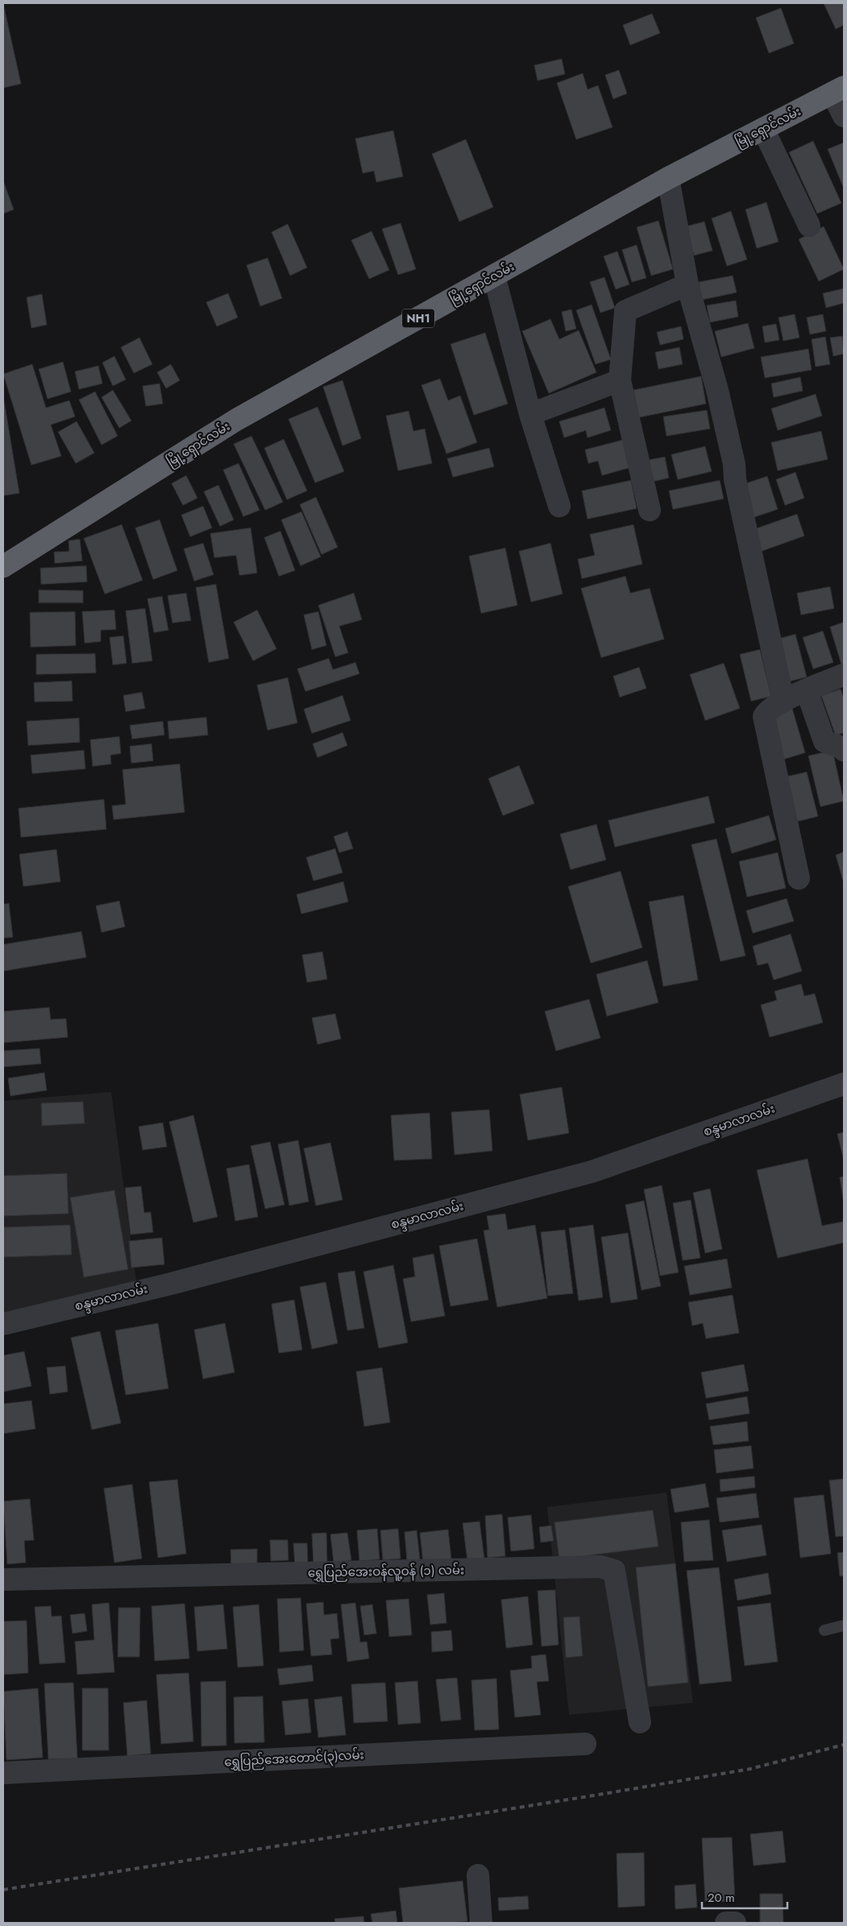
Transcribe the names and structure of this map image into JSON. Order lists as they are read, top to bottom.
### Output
{
  "streets": {
    "highway": ["မြို့ရှောင်လမ်း", "NH1"],
    "street": ["စန္ဒမာလာလမ်း", "ရွှေပြည်အေးဝန်လူ့ဝန် (၁) လမ်း", "ရွှေပြည်အေးတောင်(၃)လမ်း"]
  },
  "scale_bar": "20 m"
}
